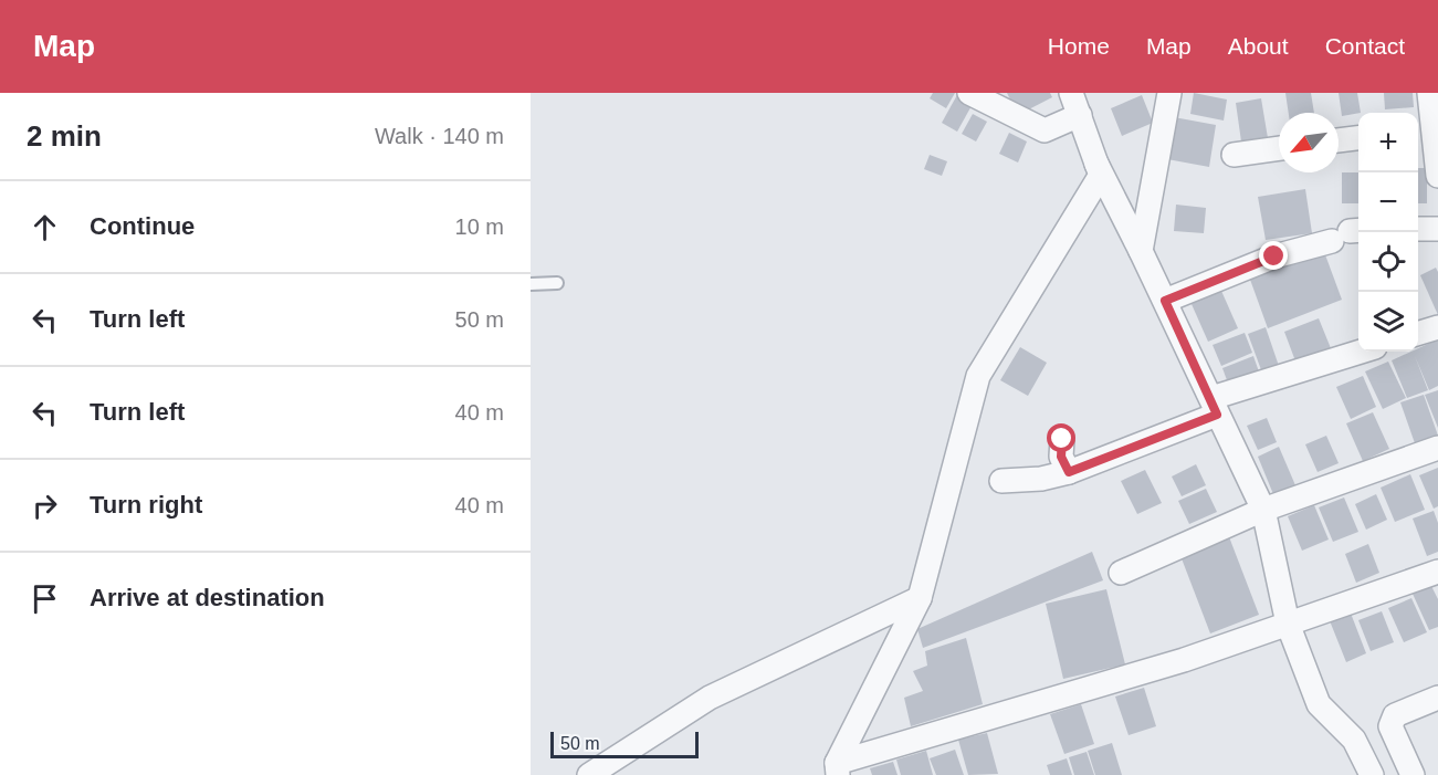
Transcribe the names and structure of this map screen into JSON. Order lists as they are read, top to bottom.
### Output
{
  "scale_bar": "50 m",
  "north": "bottom left",
  "page": {
    "header": "Map",
    "nav": [
      "Home",
      "Map",
      "About",
      "Contact"
    ],
    "heading": ["2 min", "Walk · 140 m"],
    "map_buttons": ["+", "−"],
    "list": [
      ["Continue", "10 m"],
      ["Turn left", "50 m"],
      ["Turn left", "40 m"],
      ["Turn right", "40 m"],
      "Arrive at destination"
    ],
    "scale": "50 m"
  }
}
